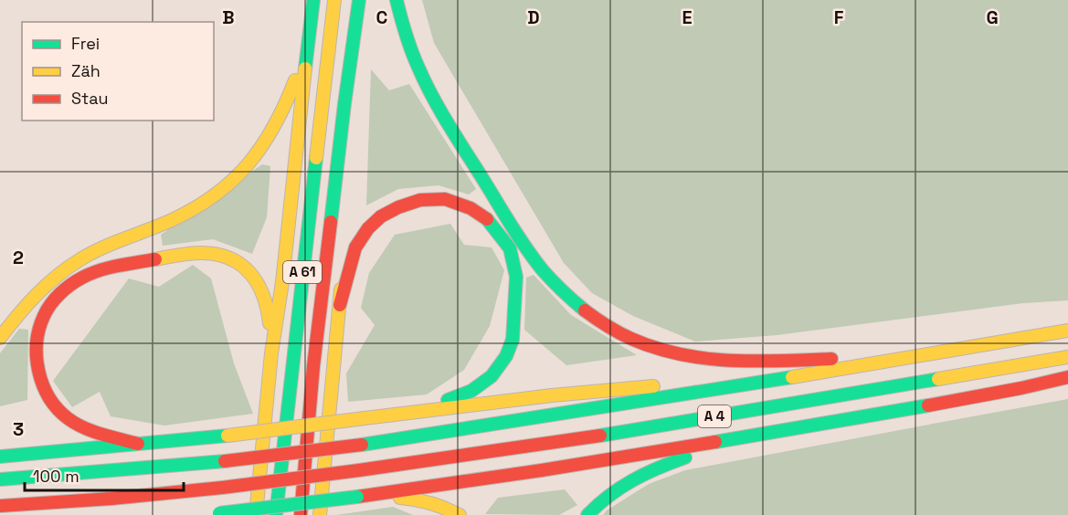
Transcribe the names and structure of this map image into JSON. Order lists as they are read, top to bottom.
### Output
{
  "streets": {
    "highway": ["A 61", "A 4"]
  },
  "legend": ["Frei", "Zäh", "Stau"],
  "scale_bar": "100 m",
  "grid": {
    "columns": [
      "B",
      "C",
      "D",
      "E",
      "F",
      "G"
    ],
    "rows": ["2", "3"]
  }
}
